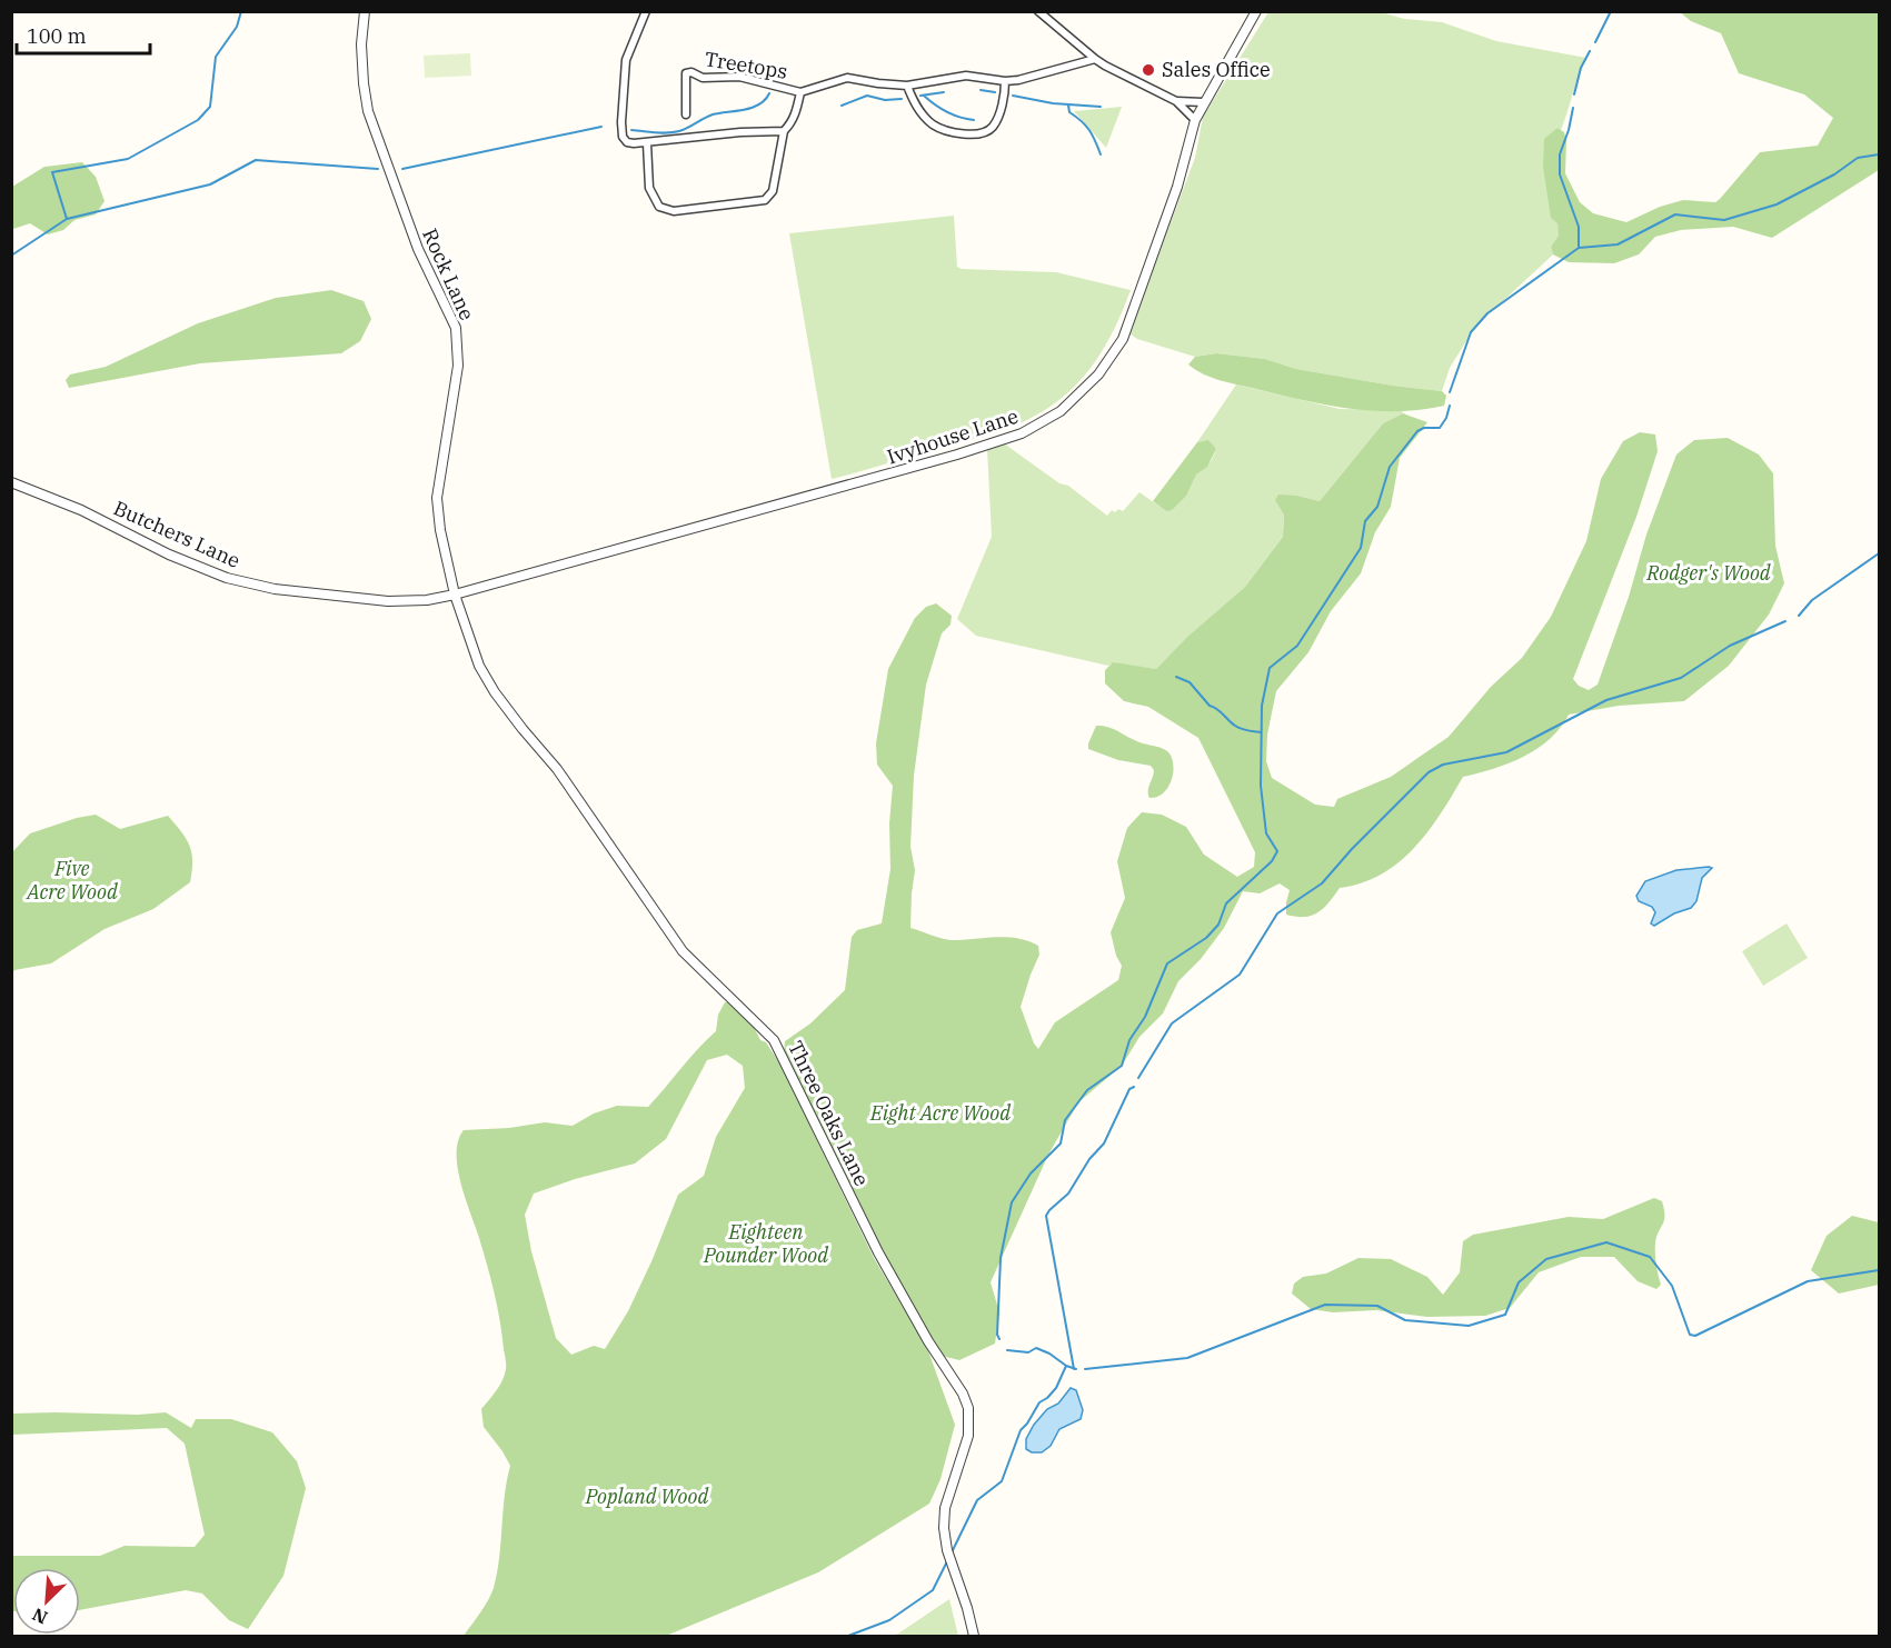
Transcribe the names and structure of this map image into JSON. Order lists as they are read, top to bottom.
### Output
{
  "streets": {
    "street": [
      "Treetops",
      "Rock Lane",
      "Ivyhouse Lane",
      "Butchers Lane",
      "Three Oaks Lane"
    ]
  },
  "crossings": [
    ["Rock Lane", "Ivyhouse Lane"],
    ["Rock Lane", "Butchers Lane"],
    ["Rock Lane", "Three Oaks Lane"],
    ["Ivyhouse Lane", "Butchers Lane"],
    ["Ivyhouse Lane", "Three Oaks Lane"],
    ["Butchers Lane", "Three Oaks Lane"]
  ],
  "parks": [
    "Rodger's Wood",
    "Five Acre Wood",
    "Eight Acre Wood",
    "Eighteen Pounder Wood",
    "Popland Wood"
  ],
  "places": ["Sales Office"],
  "scale_bar": "100 m",
  "north": "bottom left"
}
